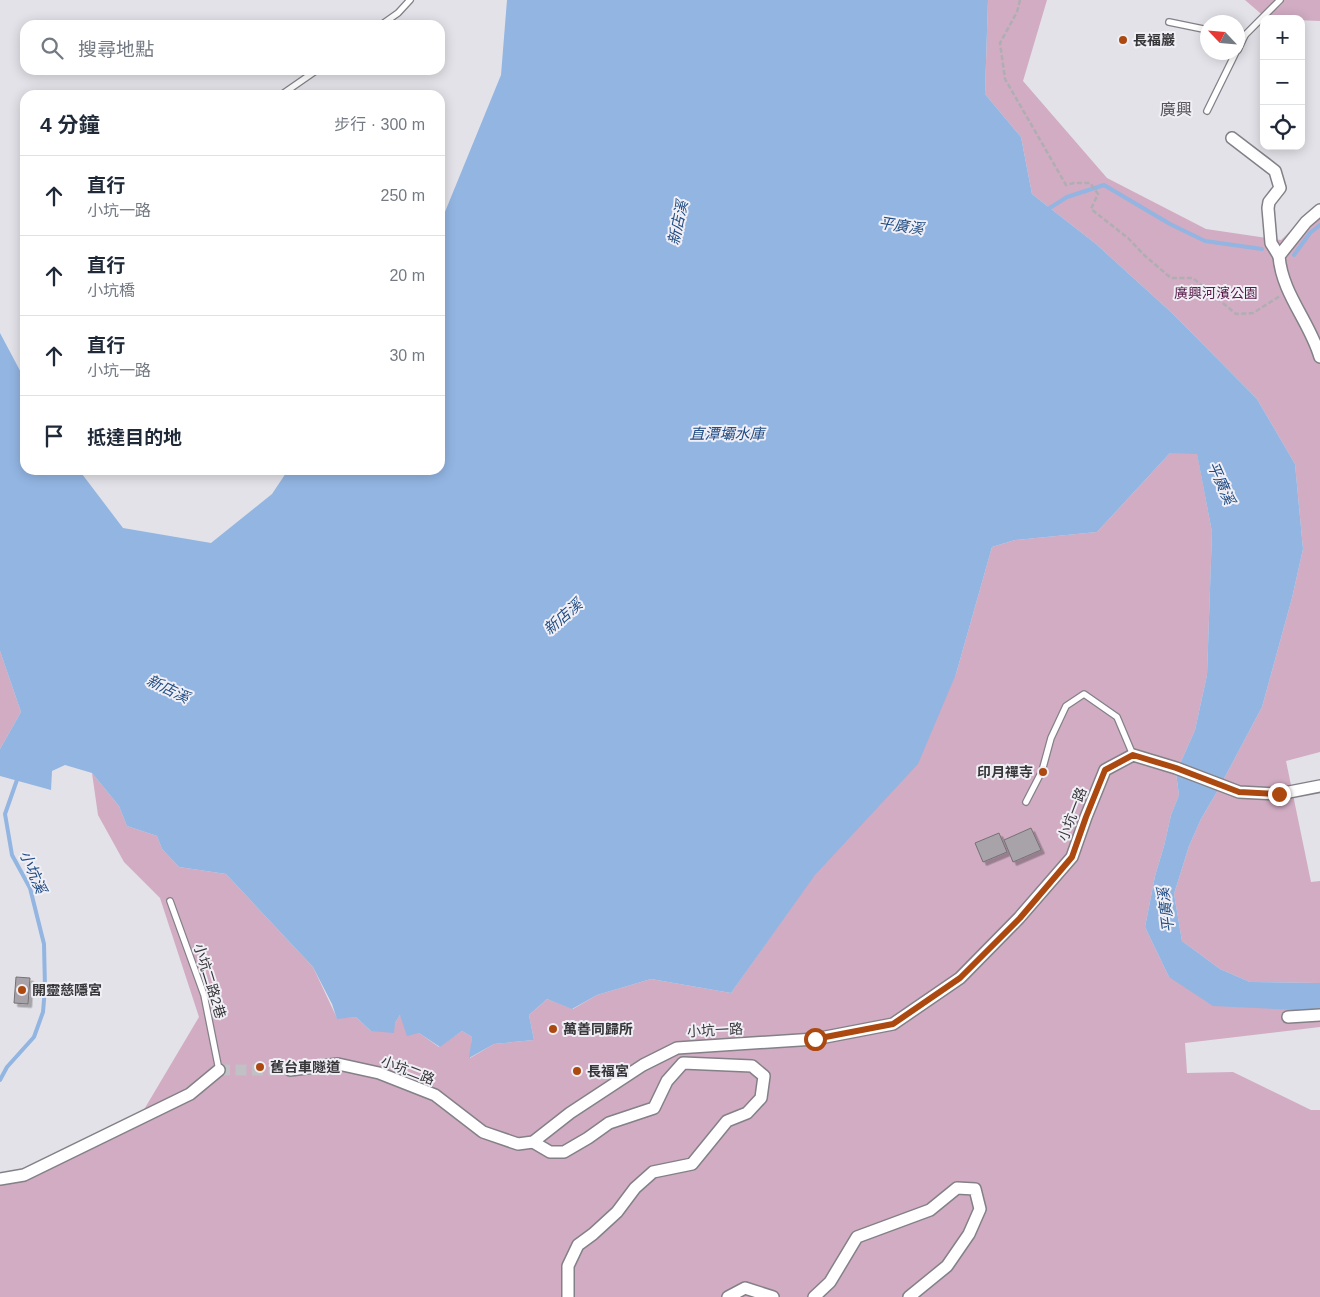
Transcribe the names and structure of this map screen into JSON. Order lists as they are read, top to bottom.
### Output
{
  "streets": {
    "street": ["小坑一路", "小坑二路"],
    "lane": ["小坑二路2巷"]
  },
  "crossings": [
    ["小坑一路", "小坑二路"]
  ],
  "districts": ["廣興"],
  "water": [
    "新店溪",
    "平廣溪",
    "直潭壩水庫",
    "小坑溪"
  ],
  "parks": ["廣興河濱公園"],
  "places": [
    "長福巖",
    "印月禪寺",
    "開靈慈隱宮",
    "萬善同歸所",
    "舊台車隧道",
    "長福宮"
  ],
  "north": "top left",
  "page": {
    "map_buttons": ["+", "−"],
    "search": "搜尋地點",
    "heading": ["4 分鐘", "步行 · 300 m"],
    "list": [
      ["直行", "小坑一路", "250 m"],
      ["直行", "小坑橋", "20 m"],
      ["直行", "小坑一路", "30 m"],
      "抵達目的地"
    ]
  }
}
